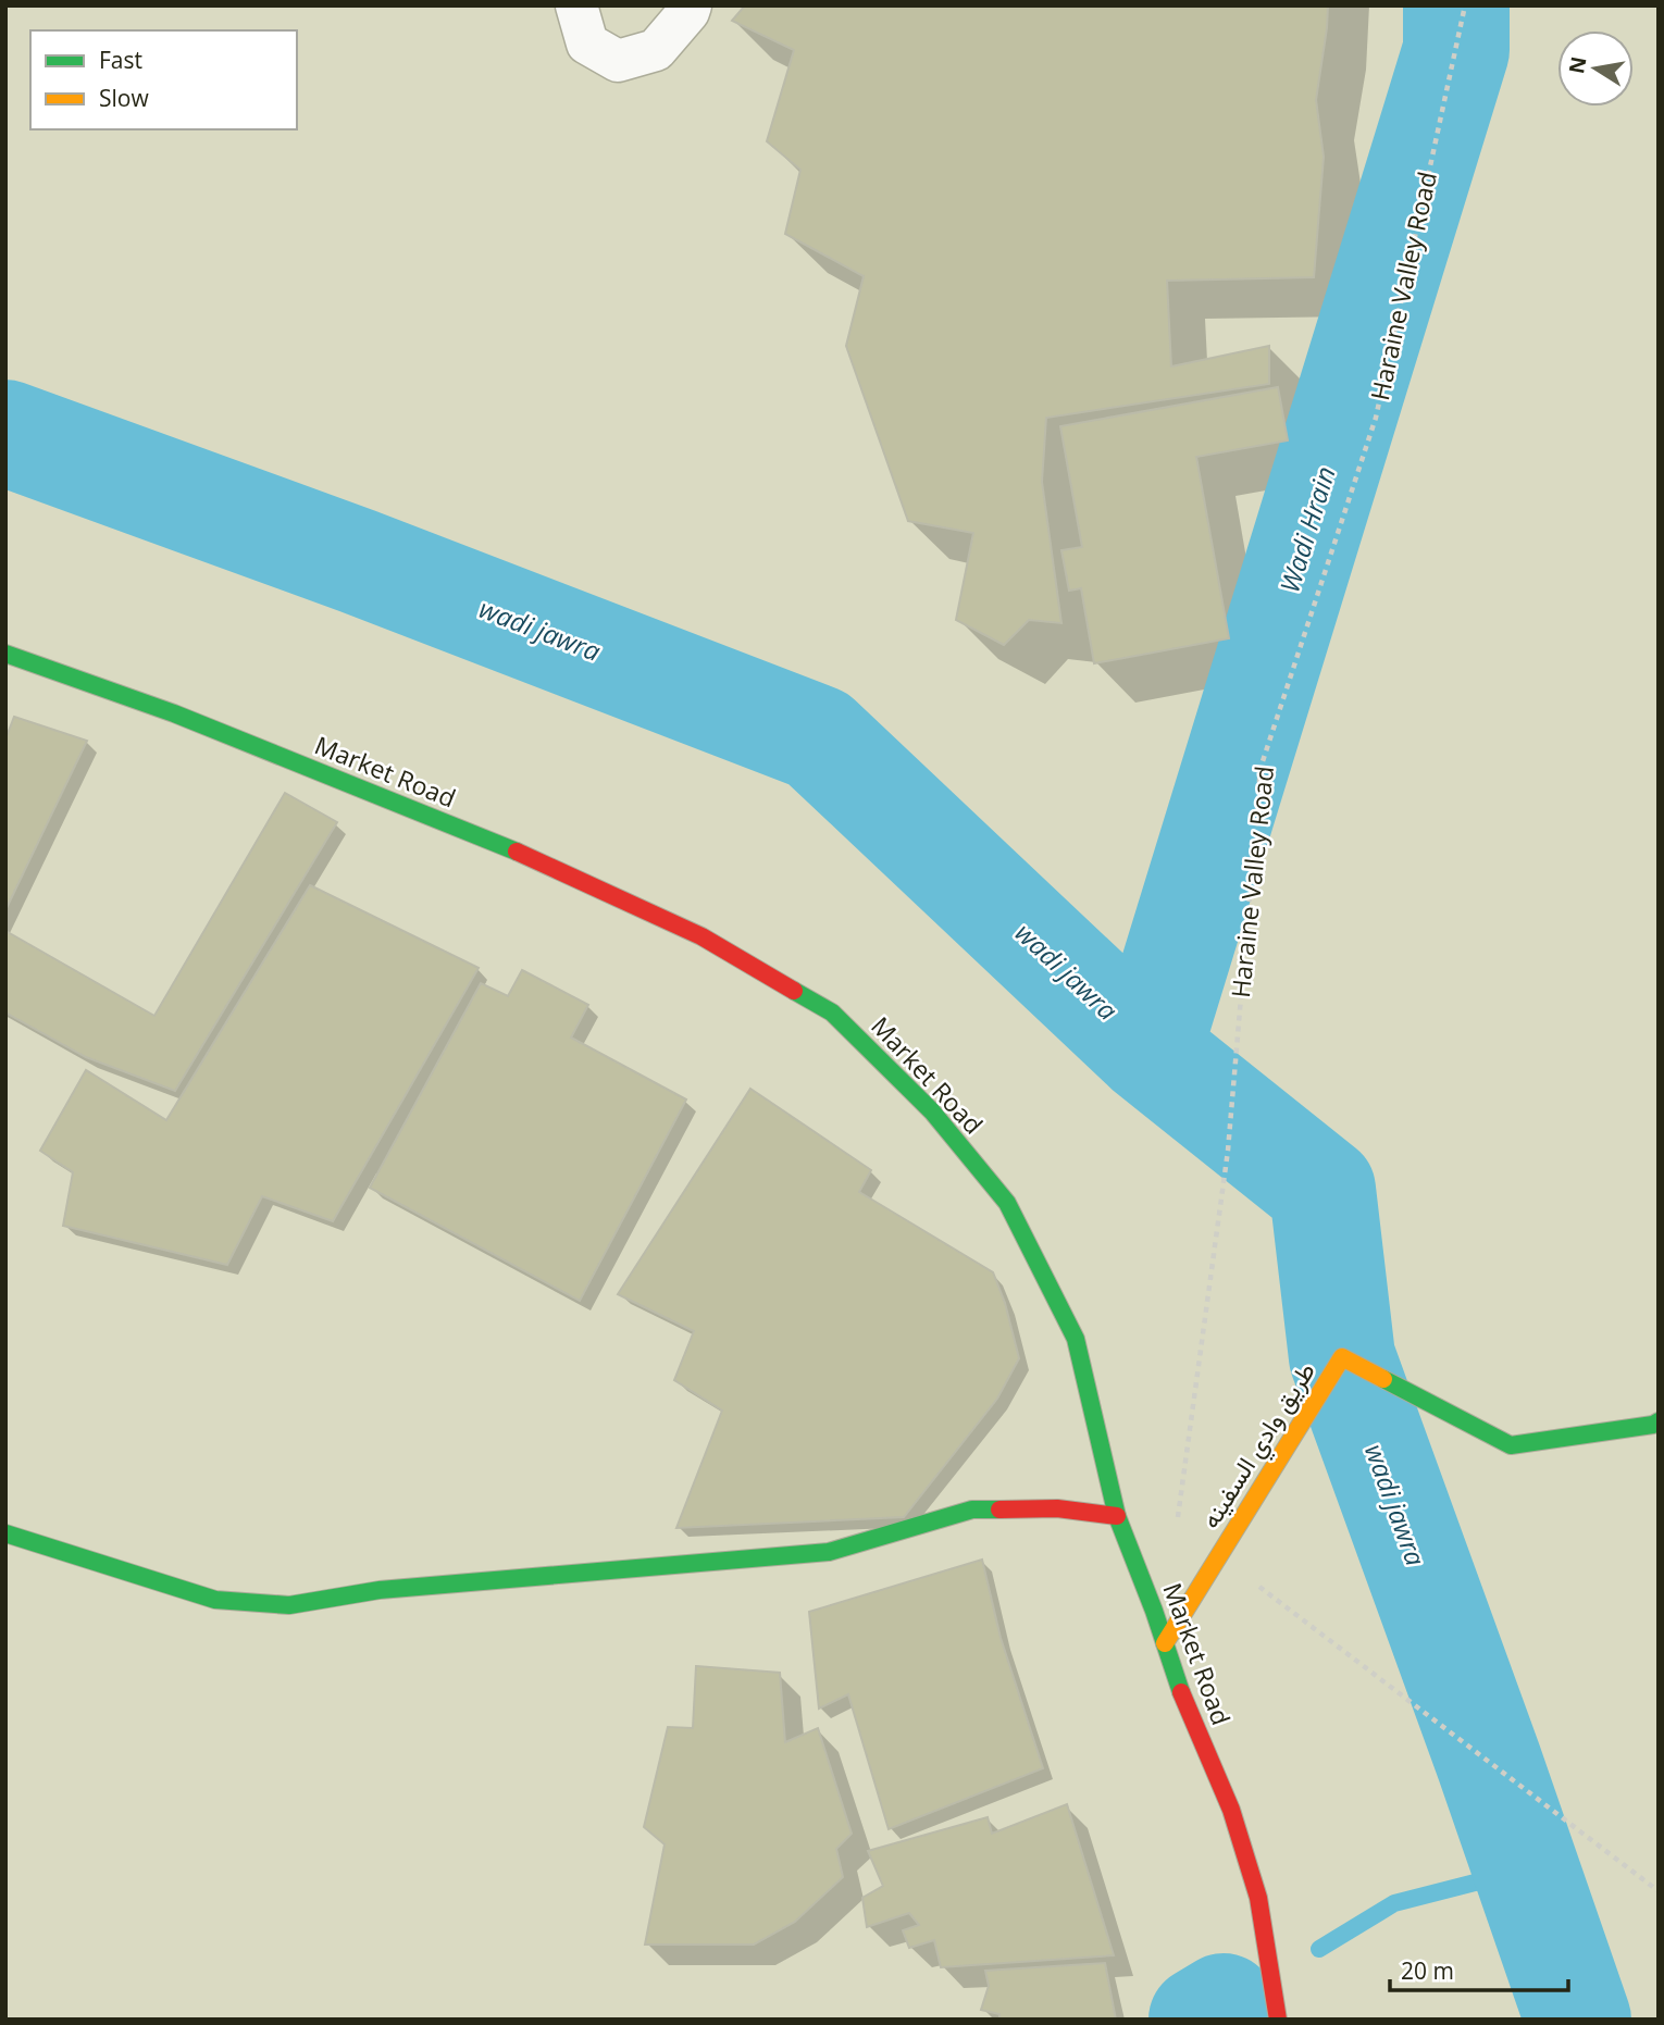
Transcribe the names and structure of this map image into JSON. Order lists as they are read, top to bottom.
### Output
{
  "streets": {
    "street": ["Market Road"],
    "path": ["Haraine Valley Road"]
  },
  "water": ["Wadi Hrain", "wadi jawra"],
  "legend": ["Fast", "Slow"],
  "scale_bar": "20 m",
  "north": "left"
}
